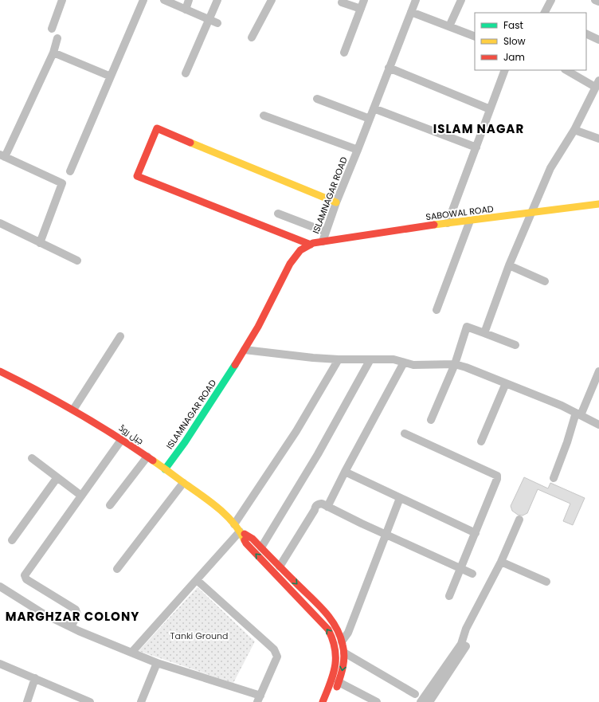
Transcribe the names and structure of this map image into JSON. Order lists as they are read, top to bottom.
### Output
{
  "streets": {
    "street": ["ISLAMNAGAR ROAD", "SABOWAL ROAD", "جیل روڈ"]
  },
  "crossings": [
    ["ISLAMNAGAR ROAD", "SABOWAL ROAD"],
    ["ISLAMNAGAR ROAD", "جیل روڈ"]
  ],
  "districts": ["ISLAM NAGAR", "MARGHZAR COLONY"],
  "parks": ["Tanki Ground"],
  "legend": ["Fast", "Slow", "Jam"]
}
